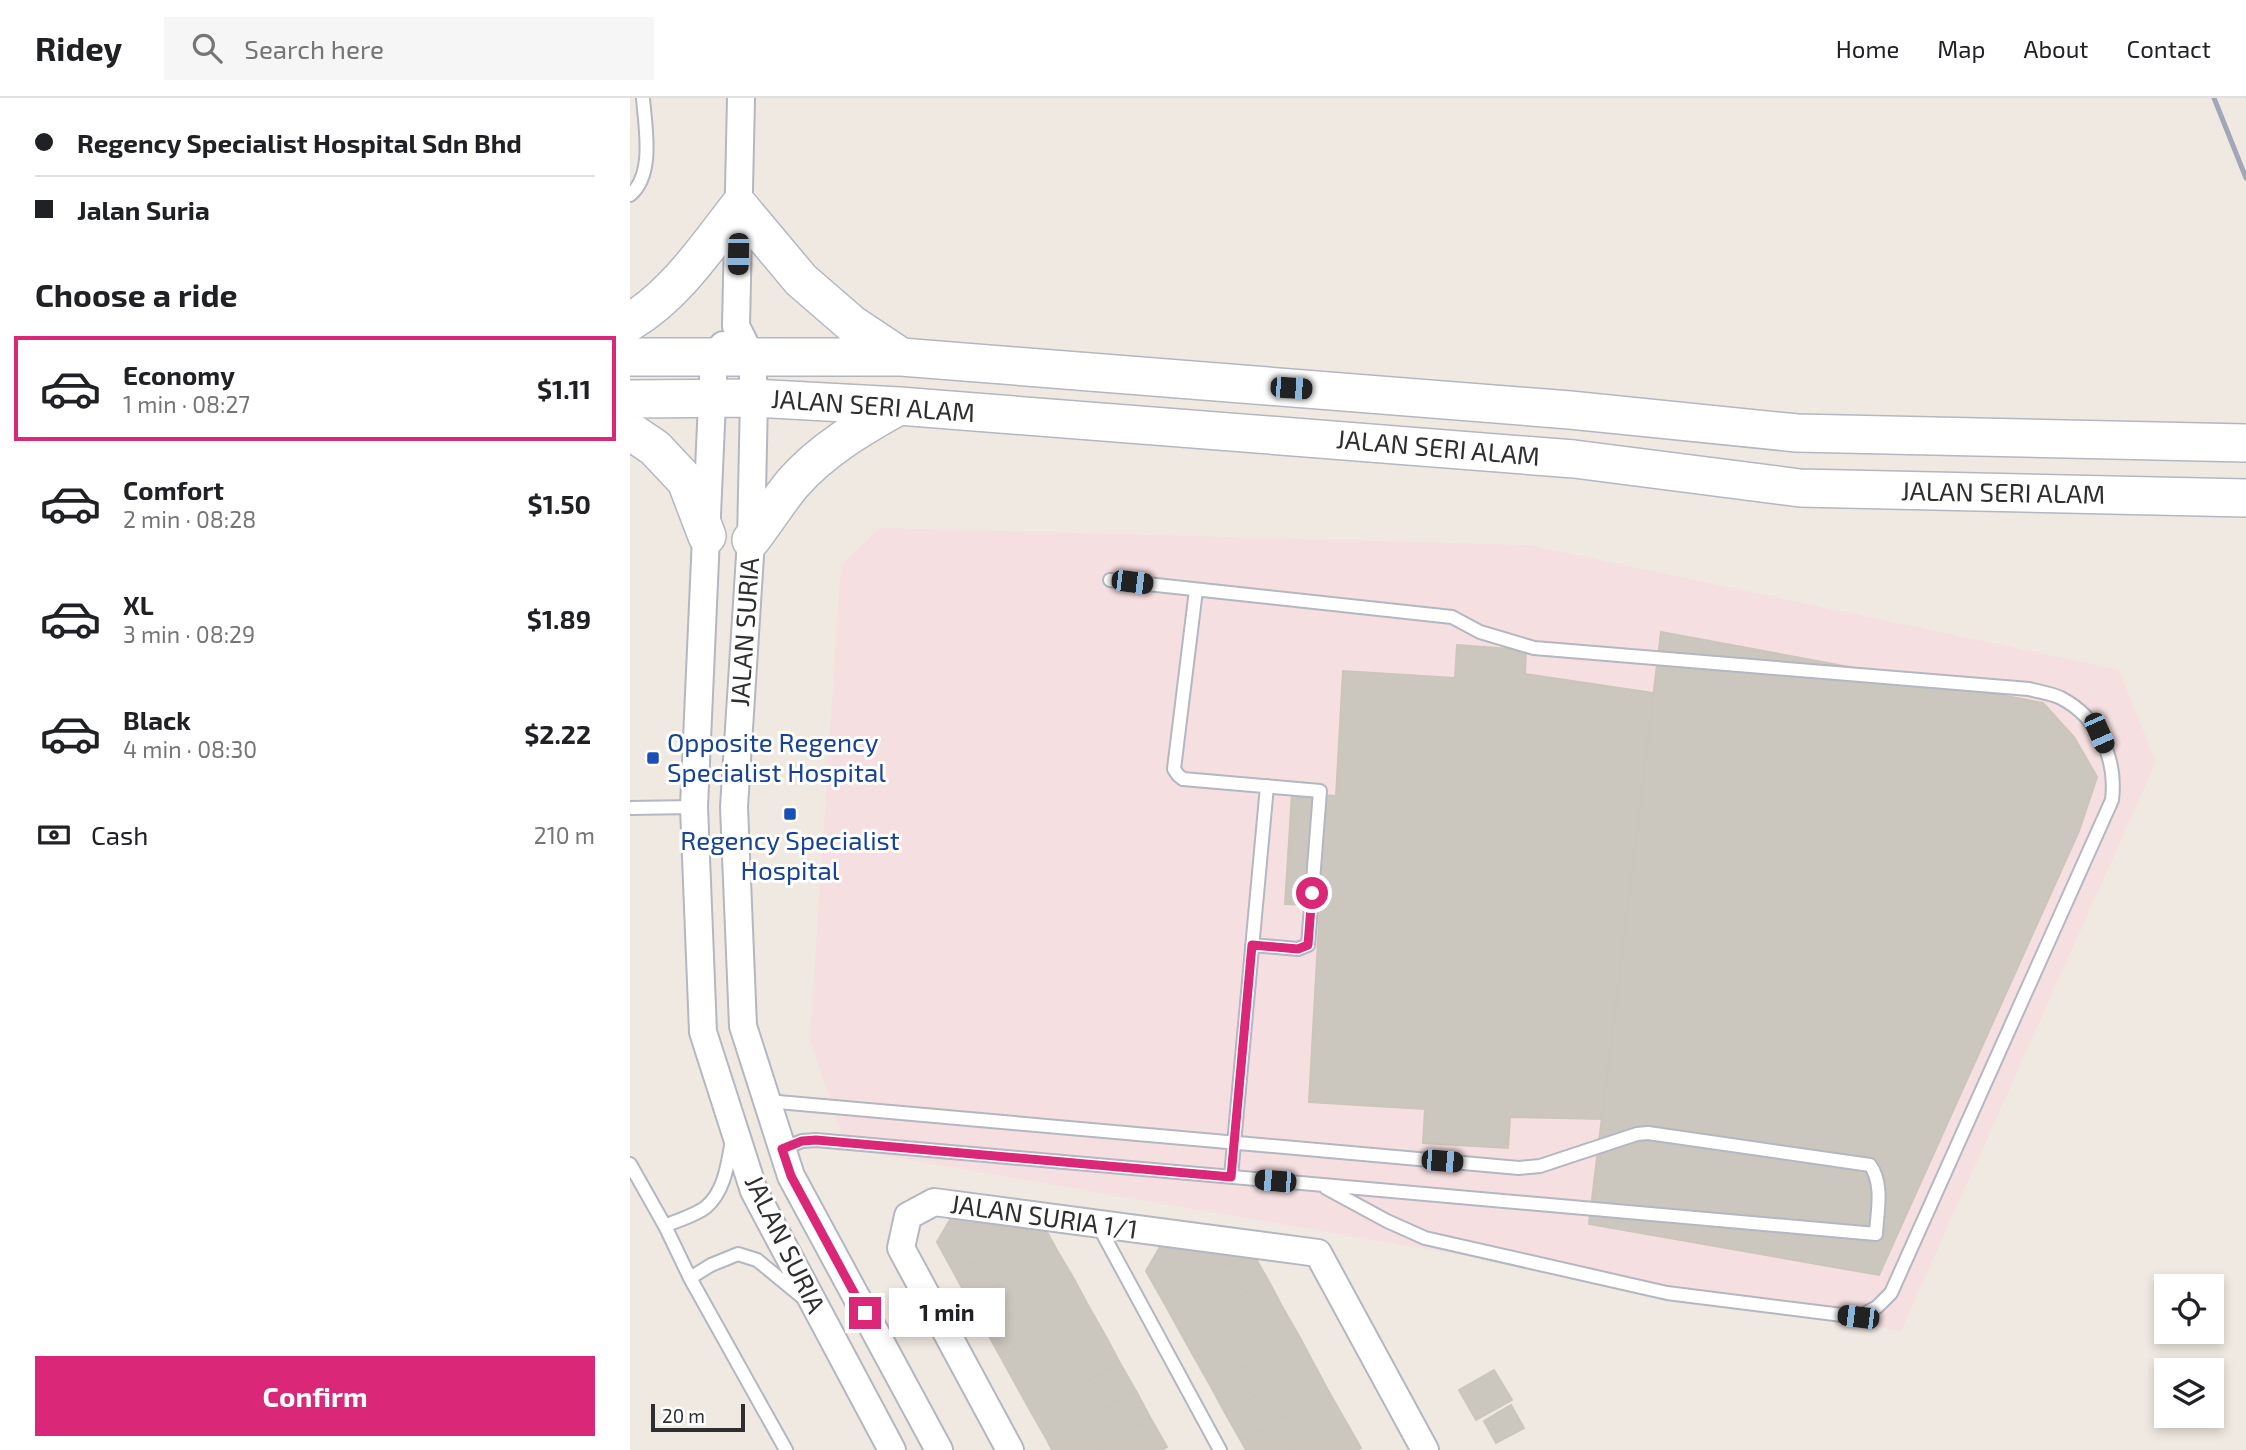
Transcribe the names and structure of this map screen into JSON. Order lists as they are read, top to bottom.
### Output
{
  "streets": {
    "main road": ["JALAN SERI ALAM"],
    "street": ["JALAN SURIA", "JALAN SURIA 1/1"]
  },
  "crossings": [
    ["JALAN SERI ALAM", "JALAN SURIA"]
  ],
  "places": {
    "transit": ["Opposite Regency Specialist Hospital", "Regency Specialist Hospital"]
  },
  "scale_bar": "20 m",
  "page": {
    "header": "Ridey",
    "search": "Search here",
    "nav": [
      "Home",
      "Map",
      "About",
      "Contact"
    ],
    "banner": ["Regency Specialist Hospital Sdn Bhd", "Jalan Suria"],
    "heading": "Choose a ride",
    "list": [
      {
        "name": "Economy",
        "note": "1 min · 08:27",
        "value": "$1.11"
      },
      {
        "name": "Comfort",
        "note": "2 min · 08:28",
        "value": "$1.50"
      },
      {
        "name": "XL",
        "note": "3 min · 08:29",
        "value": "$1.89"
      },
      {
        "name": "Black",
        "note": "4 min · 08:30",
        "value": "$2.22"
      }
    ],
    "pay": ["Cash", "210 m"],
    "bubble": "1 min",
    "buttons": "Confirm",
    "scale": "20 m"
  }
}
